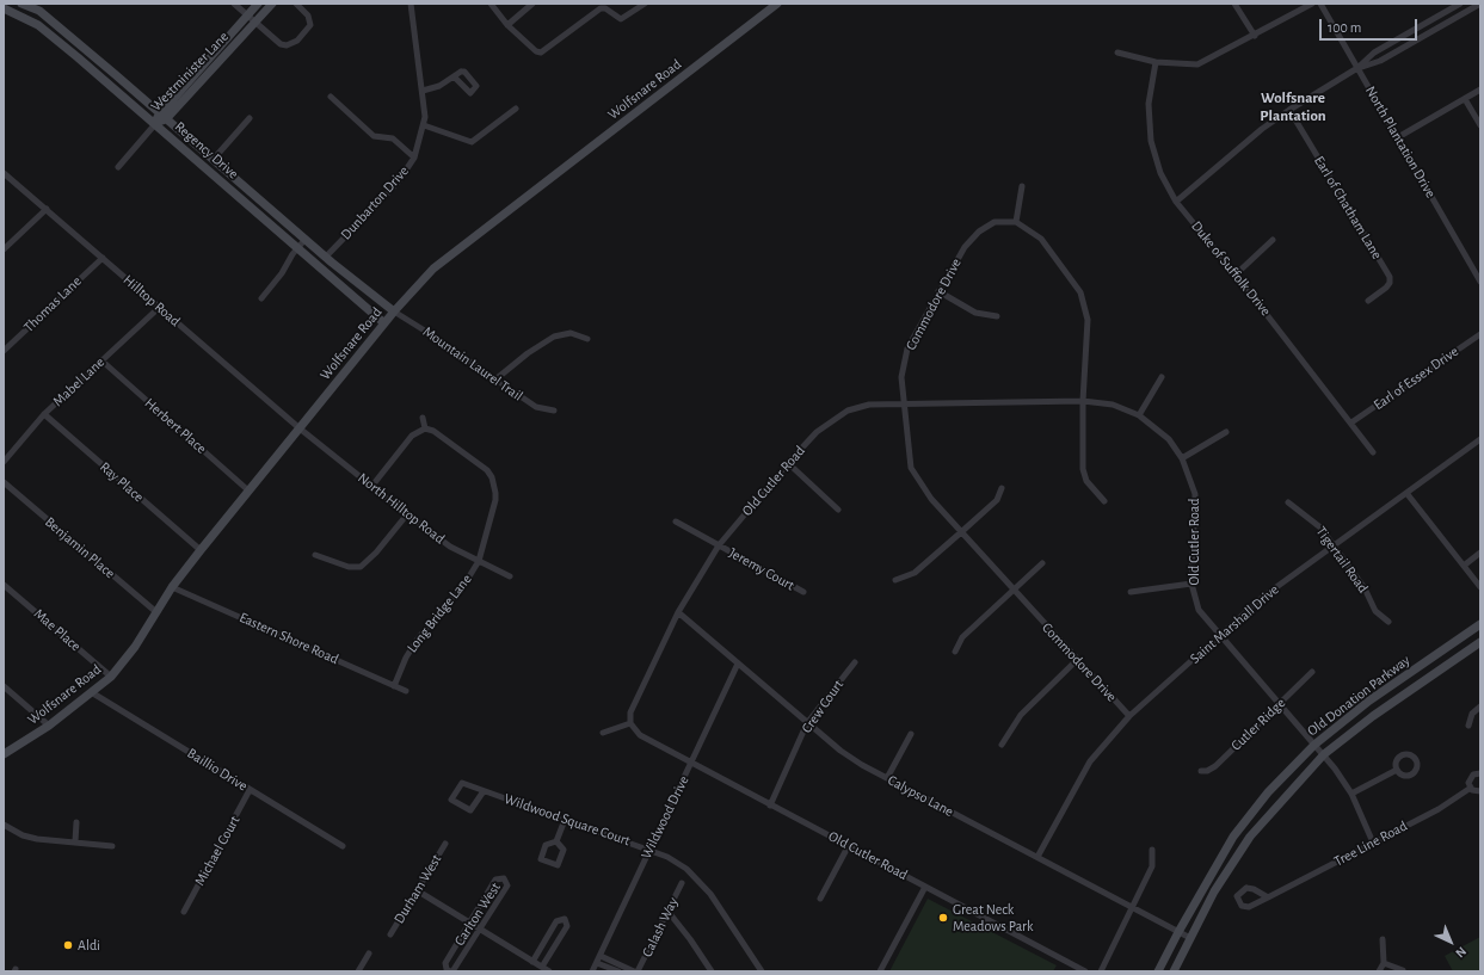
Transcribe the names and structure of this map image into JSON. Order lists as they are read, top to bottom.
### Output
{
  "streets": {
    "street": [
      "Westminister Lane",
      "Wolfsnare Road",
      "North Plantation Drive",
      "Regency Drive",
      "Dunbarton Drive",
      "Earl of Chatham Lane",
      "Duke of Suffolk Drive",
      "Hilltop Road",
      "Thomas Lane",
      "Commodore Drive",
      "Mountain Laurel Trail",
      "Earl of Essex Drive",
      "Mabel Lane",
      "Herbert Place",
      "Old Cutler Road",
      "Ray Place",
      "North Hilltop Road",
      "Benjamin Place",
      "Tigertail Road",
      "Jeremy Court",
      "Long Bridge Lane",
      "Saint Marshall Drive",
      "Mae Place",
      "Eastern Shore Road",
      "Old Donation Parkway",
      "Crew Court",
      "Cutler Ridge",
      "Baillio Drive",
      "Calypso Lane",
      "Wildwood Drive",
      "Wildwood Square Court",
      "Tree Line Road",
      "Michael Court",
      "Durham West",
      "Carlton West",
      "Calash Way"
    ]
  },
  "crossings": [
    ["Westminister Lane", "Regency Drive"],
    ["Wolfsnare Road", "Regency Drive"],
    ["Wolfsnare Road", "Hilltop Road"],
    ["Wolfsnare Road", "Mountain Laurel Trail"],
    ["Wolfsnare Road", "Herbert Place"],
    ["Wolfsnare Road", "Ray Place"],
    ["Wolfsnare Road", "North Hilltop Road"],
    ["Wolfsnare Road", "Benjamin Place"],
    ["Wolfsnare Road", "Mae Place"],
    ["Wolfsnare Road", "Eastern Shore Road"],
    ["Wolfsnare Road", "Baillio Drive"],
    ["Regency Drive", "Dunbarton Drive"],
    ["Regency Drive", "Mountain Laurel Trail"],
    ["Duke of Suffolk Drive", "Earl of Essex Drive"],
    ["Hilltop Road", "Thomas Lane"],
    ["Hilltop Road", "Mabel Lane"],
    ["Hilltop Road", "North Hilltop Road"],
    ["Commodore Drive", "Old Cutler Road"],
    ["Commodore Drive", "Saint Marshall Drive"],
    ["Mabel Lane", "Herbert Place"],
    ["Mabel Lane", "Ray Place"],
    ["Old Cutler Road", "Jeremy Court"],
    ["Old Cutler Road", "Saint Marshall Drive"],
    ["Old Cutler Road", "Old Donation Parkway"],
    ["Old Cutler Road", "Crew Court"],
    ["Old Cutler Road", "Cutler Ridge"],
    ["Old Cutler Road", "Calypso Lane"],
    ["Old Cutler Road", "Wildwood Drive"],
    ["Old Cutler Road", "Tree Line Road"],
    ["North Hilltop Road", "Long Bridge Lane"],
    ["Tigertail Road", "Saint Marshall Drive"],
    ["Long Bridge Lane", "Eastern Shore Road"],
    ["Saint Marshall Drive", "Calypso Lane"],
    ["Old Donation Parkway", "Calypso Lane"],
    ["Crew Court", "Calypso Lane"],
    ["Baillio Drive", "Michael Court"],
    ["Calypso Lane", "Wildwood Drive"],
    ["Wildwood Drive", "Wildwood Square Court"]
  ],
  "districts": ["Wolfsnare Plantation"],
  "places": ["Great Neck Meadows Park", "Aldi"],
  "scale_bar": "100 m",
  "north": "bottom right"
}
